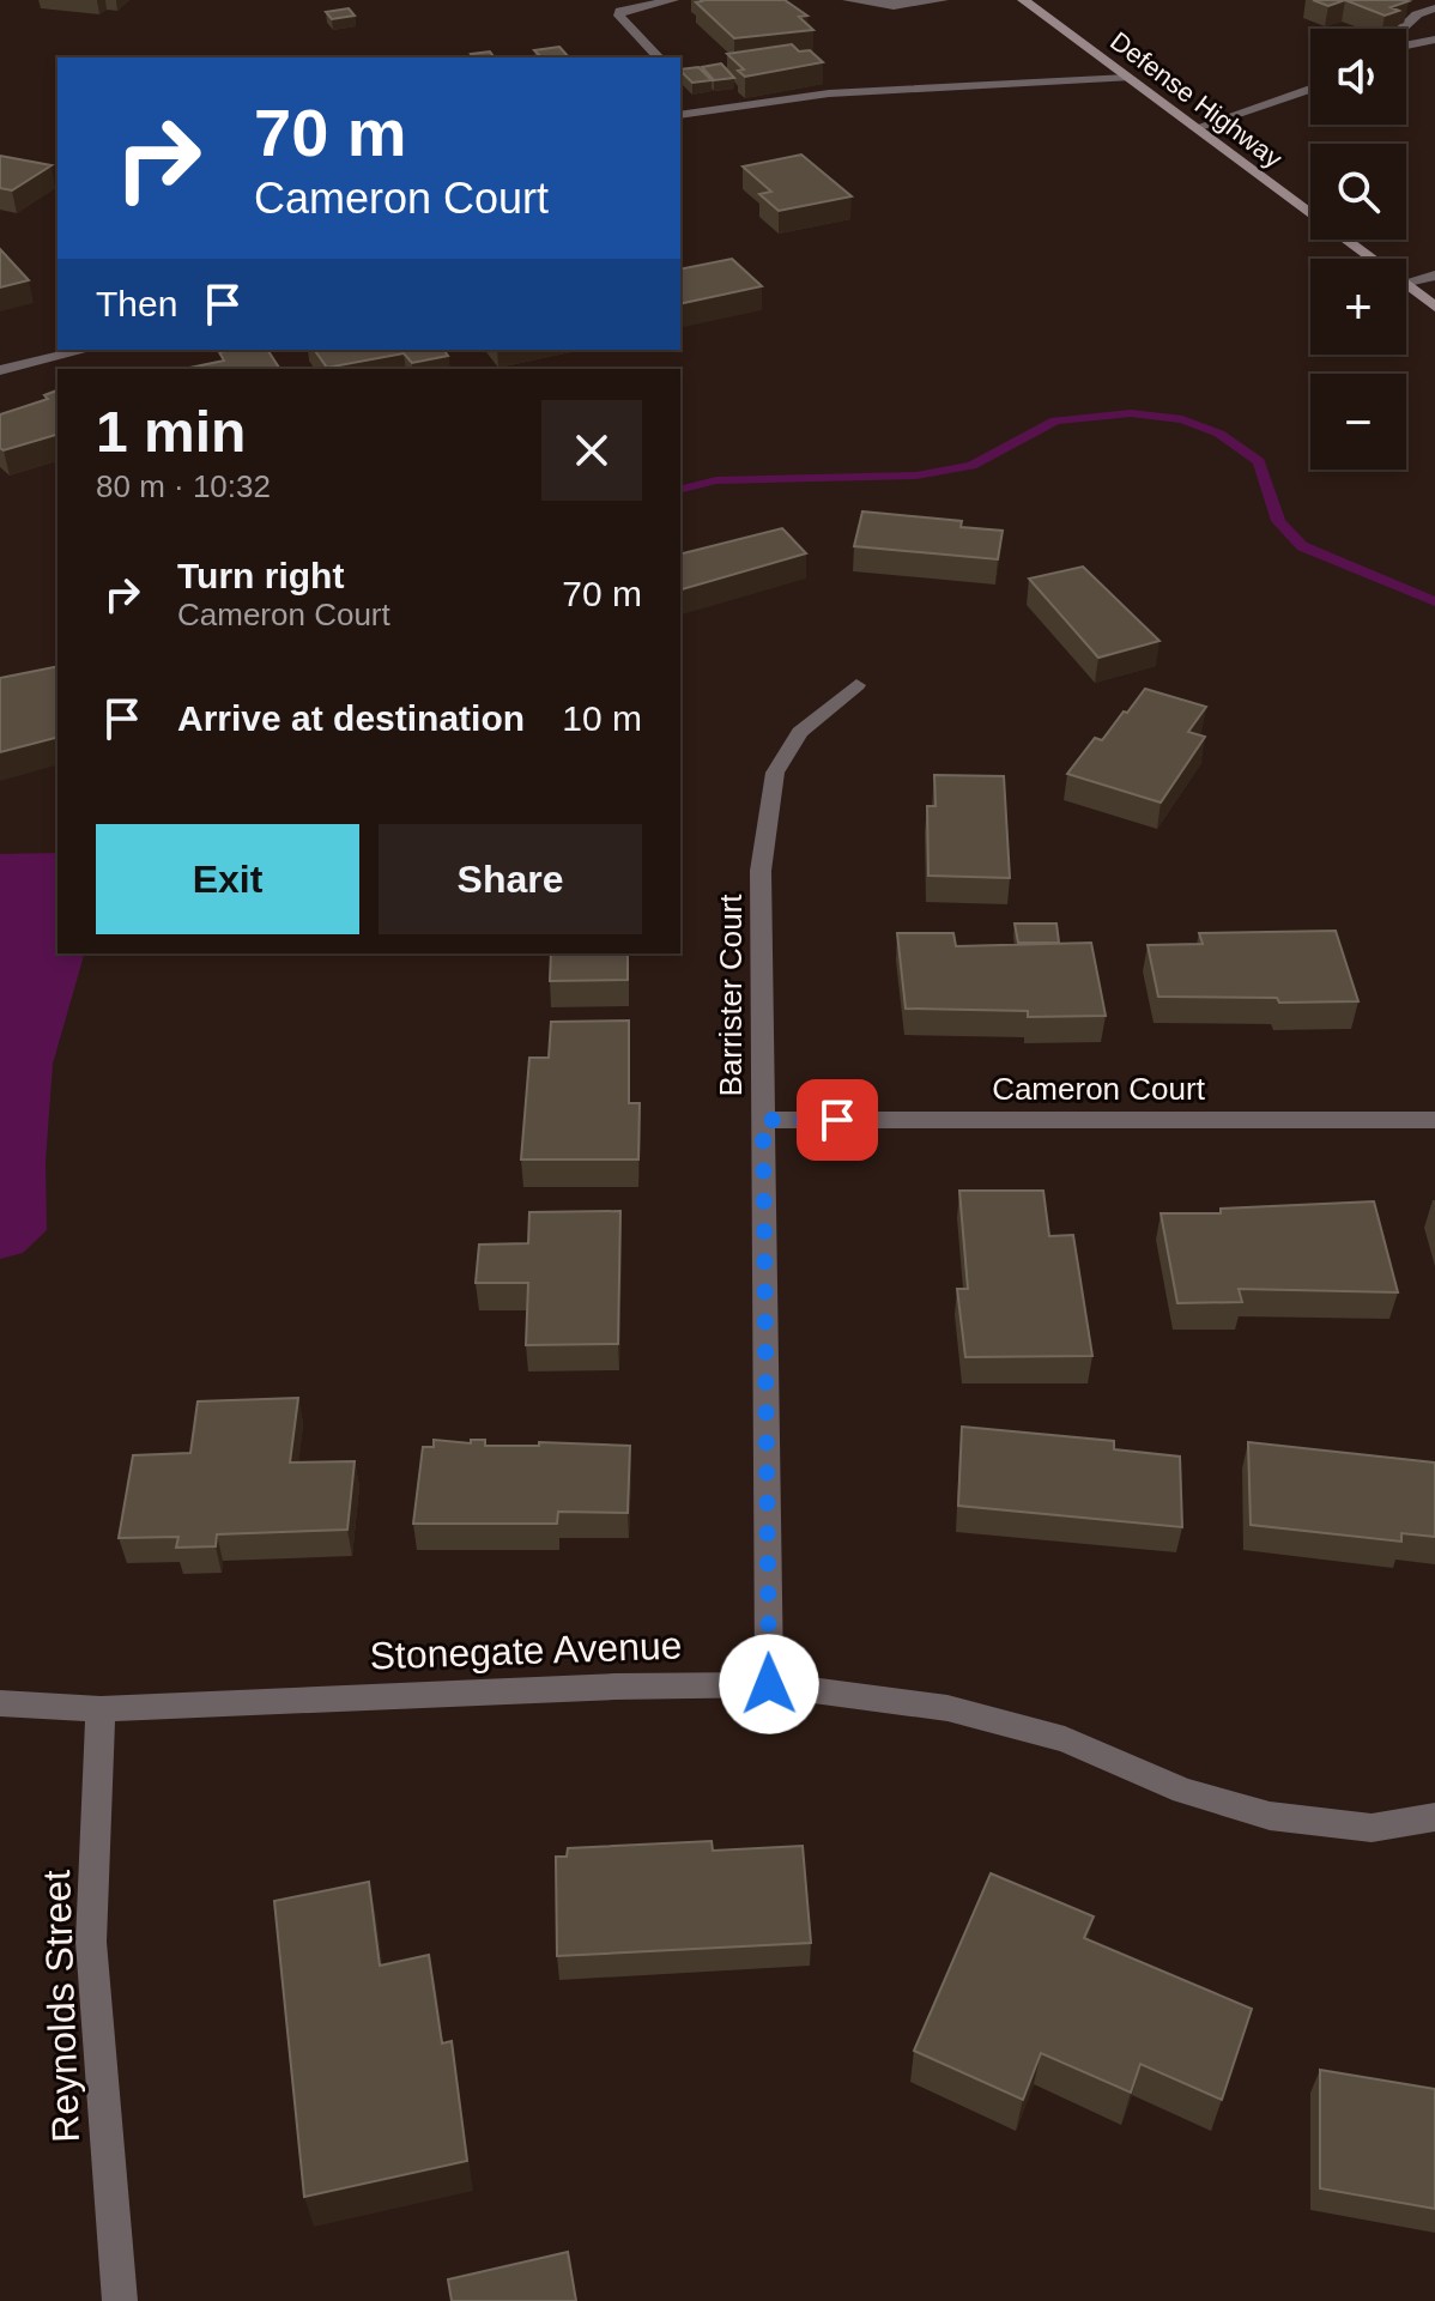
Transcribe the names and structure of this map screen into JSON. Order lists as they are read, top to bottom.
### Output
{
  "streets": {
    "main road": ["Defense Highway"],
    "street": [
      "Barrister Court",
      "Cameron Court",
      "Stonegate Avenue",
      "Reynolds Street"
    ]
  },
  "crossings": [
    ["Barrister Court", "Cameron Court"],
    ["Barrister Court", "Stonegate Avenue"],
    ["Stonegate Avenue", "Reynolds Street"]
  ],
  "page": {
    "map_buttons": ["+", "−"],
    "turn": ["70 m", "Cameron Court"],
    "then": "Then",
    "heading": ["1 min", "80 m · 10:32"],
    "list": [
      {
        "name": "Turn right",
        "note": "Cameron Court",
        "value": "70 m"
      },
      {
        "name": "Arrive at destination",
        "value": "10 m"
      }
    ],
    "buttons": ["Exit", "Share"]
  }
}
